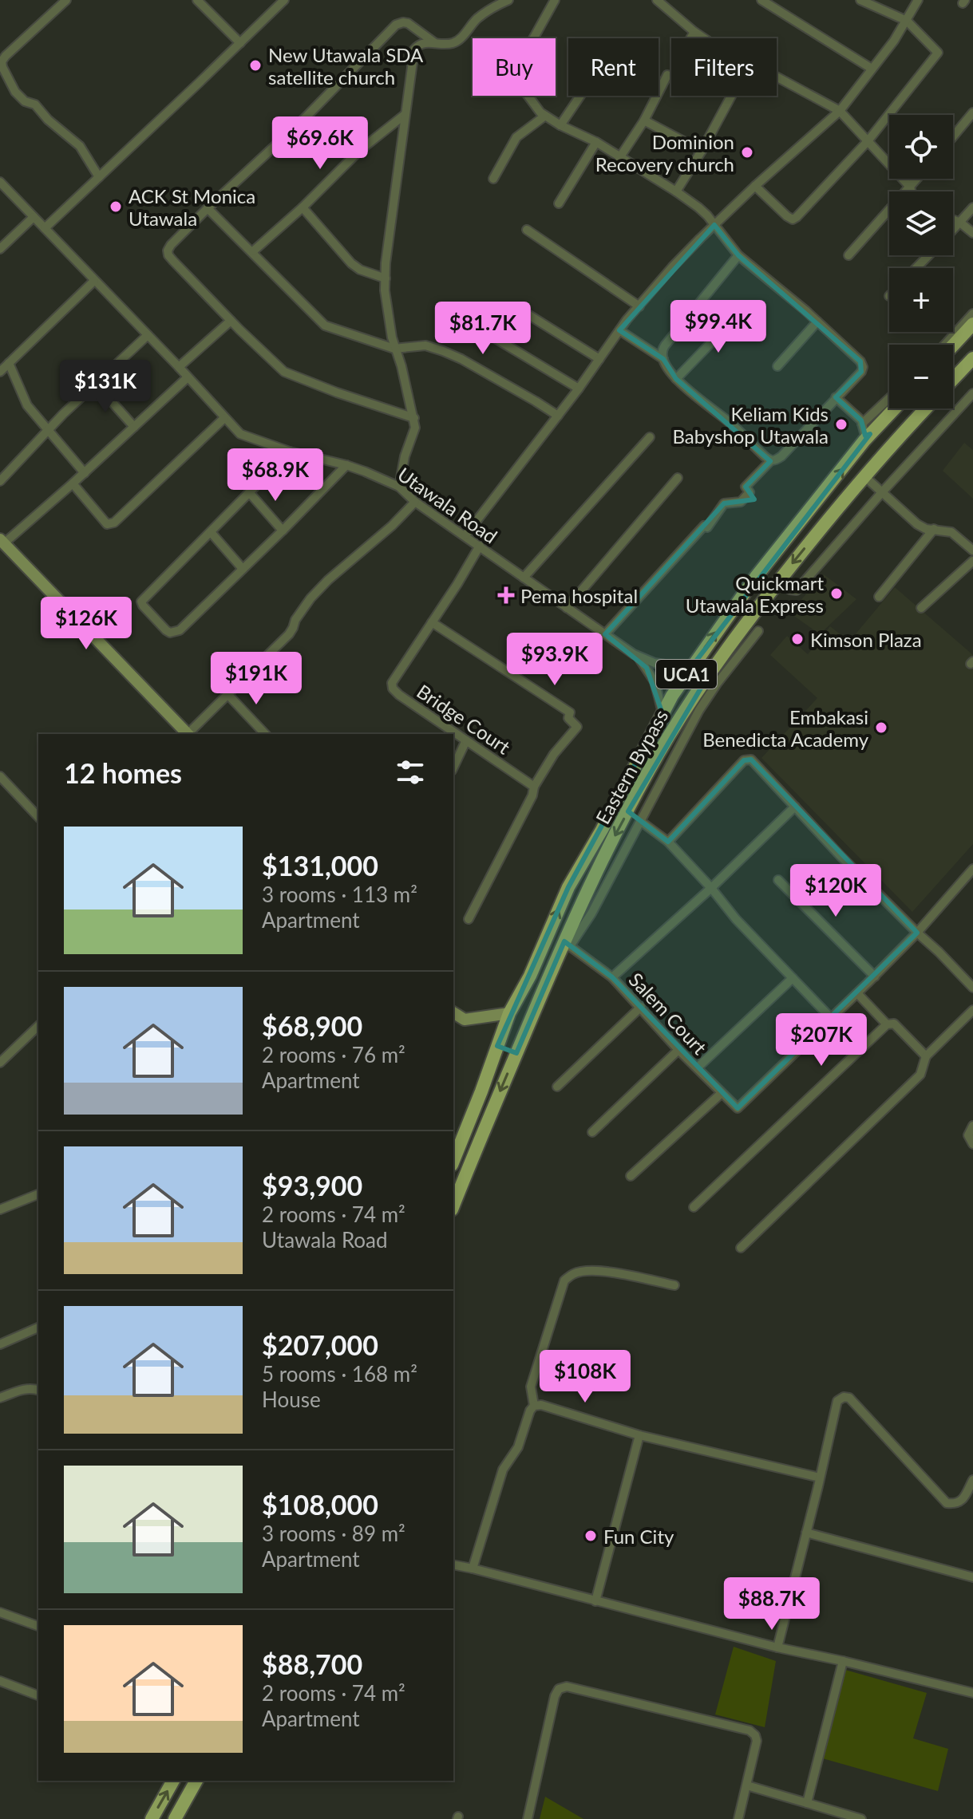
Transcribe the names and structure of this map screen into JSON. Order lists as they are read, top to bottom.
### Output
{
  "streets": {
    "main road": ["UCA1", "Eastern Bypass"],
    "street": ["Utawala Road", "Bridge Court", "Salem Court"]
  },
  "crossings": [
    ["Utawala Road", "Bridge Court"],
    ["Utawala Road", "Eastern Bypass"],
    ["Eastern Bypass", "Salem Court"]
  ],
  "places": {
    "other": [
      "New Utawala SDA satellite church",
      "Dominion Recovery church",
      "ACK St Monica Utawala",
      "Keliam Kids Babyshop Utawala",
      "Quickmart Utawala Express",
      "Kimson Plaza",
      "Embakasi Benedicta Academy",
      "Fun City"
    ],
    "health": ["Pema hospital"]
  },
  "page": {
    "chip": ["Buy", "Rent", "Filters"],
    "map_buttons": ["+", "−"],
    "price": [
      "$69.6K",
      "$99.4K",
      "$81.7K",
      "$131K",
      "$68.9K",
      "$126K",
      "$93.9K",
      "$191K",
      "$120K",
      "$207K",
      "$108K",
      "$88.7K"
    ],
    "heading": "12 homes",
    "list": [
      {
        "name": "$131,000",
        "note": "3 rooms · 113 m² · Apartment"
      },
      {
        "name": "$68,900",
        "note": "2 rooms · 76 m² · Apartment"
      },
      {
        "name": "$93,900",
        "note": "2 rooms · 74 m² · Utawala Road"
      },
      {
        "name": "$207,000",
        "note": "5 rooms · 168 m² · House"
      },
      {
        "name": "$108,000",
        "note": "3 rooms · 89 m² · Apartment"
      },
      {
        "name": "$88,700",
        "note": "2 rooms · 74 m² · Apartment"
      }
    ]
  }
}
